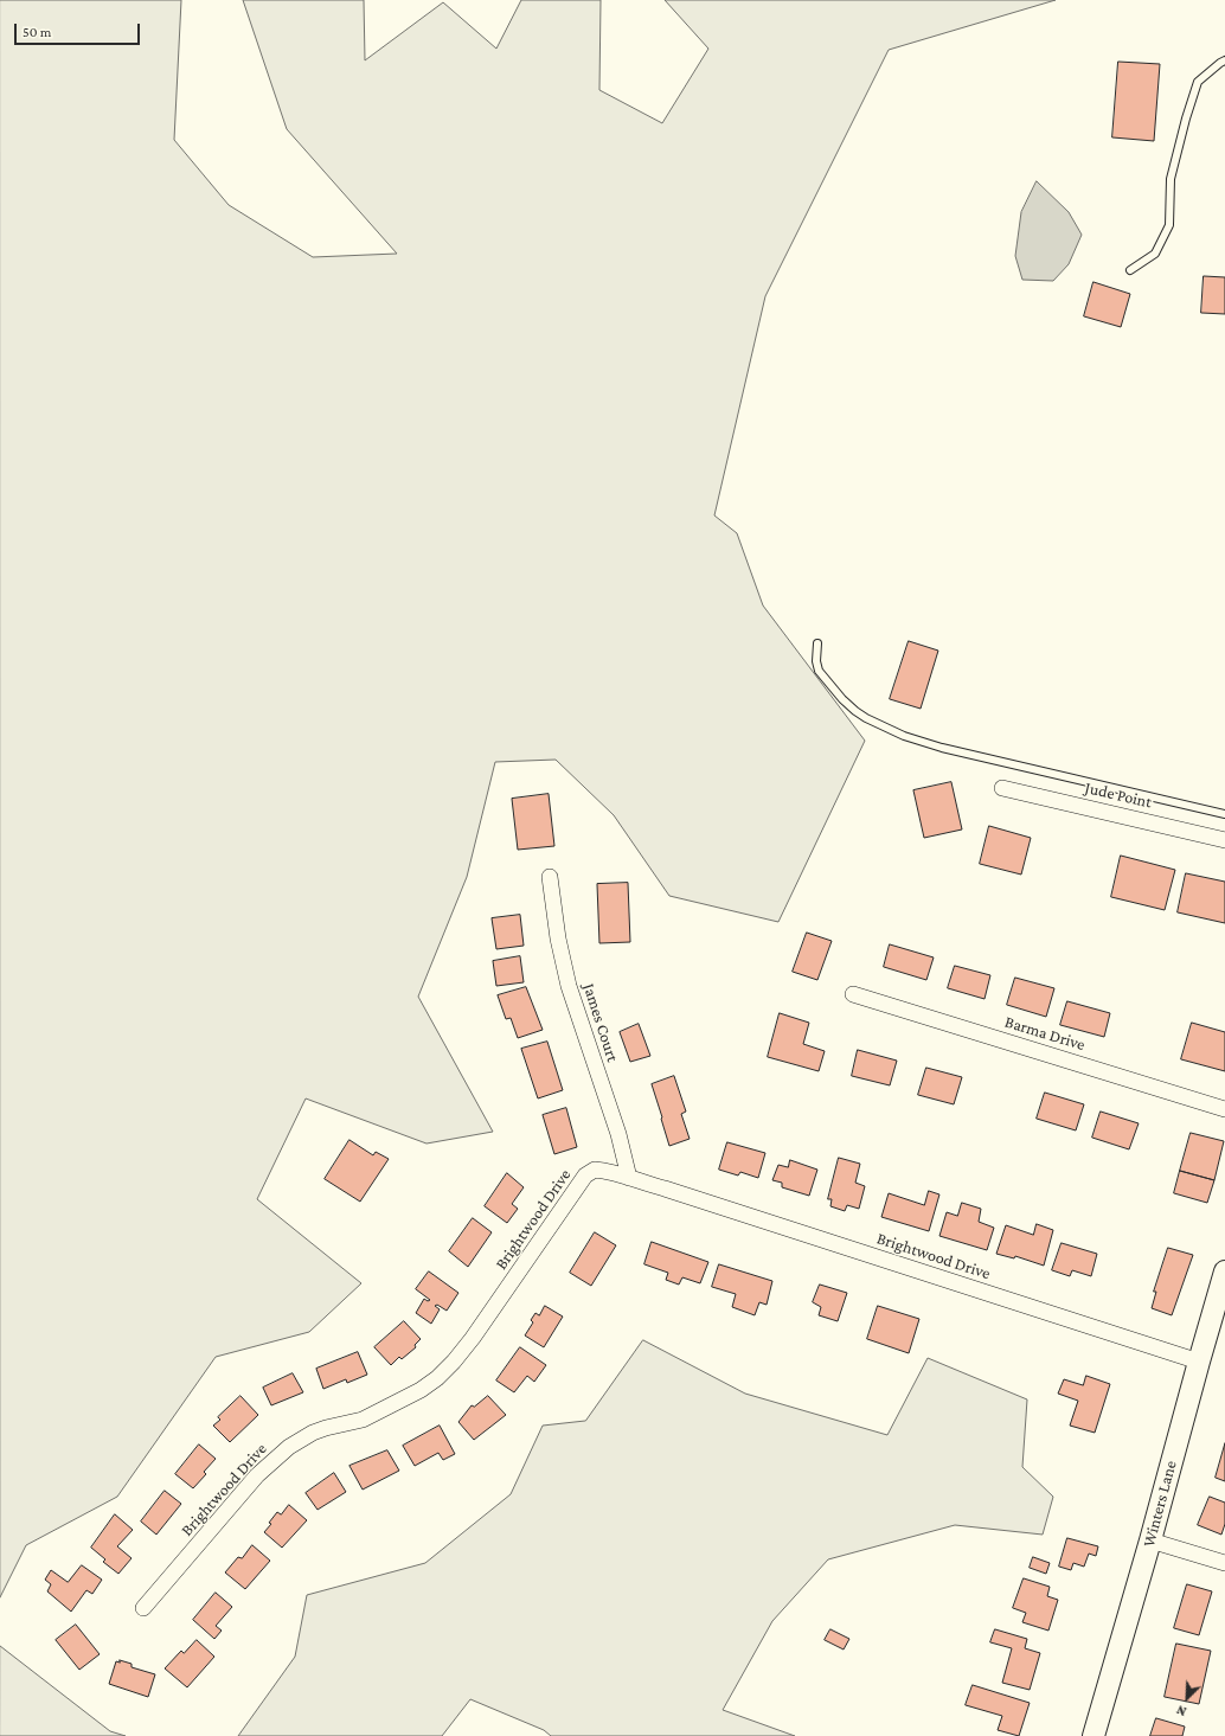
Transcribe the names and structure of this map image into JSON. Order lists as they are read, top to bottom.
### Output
{
  "streets": {
    "street": [
      "Jude Point",
      "James Court",
      "Barma Drive",
      "Brightwood Drive",
      "Winters Lane"
    ]
  },
  "crossings": [
    ["James Court", "Brightwood Drive"],
    ["Brightwood Drive", "Winters Lane"]
  ],
  "scale_bar": "50 m",
  "north": "bottom left"
}
